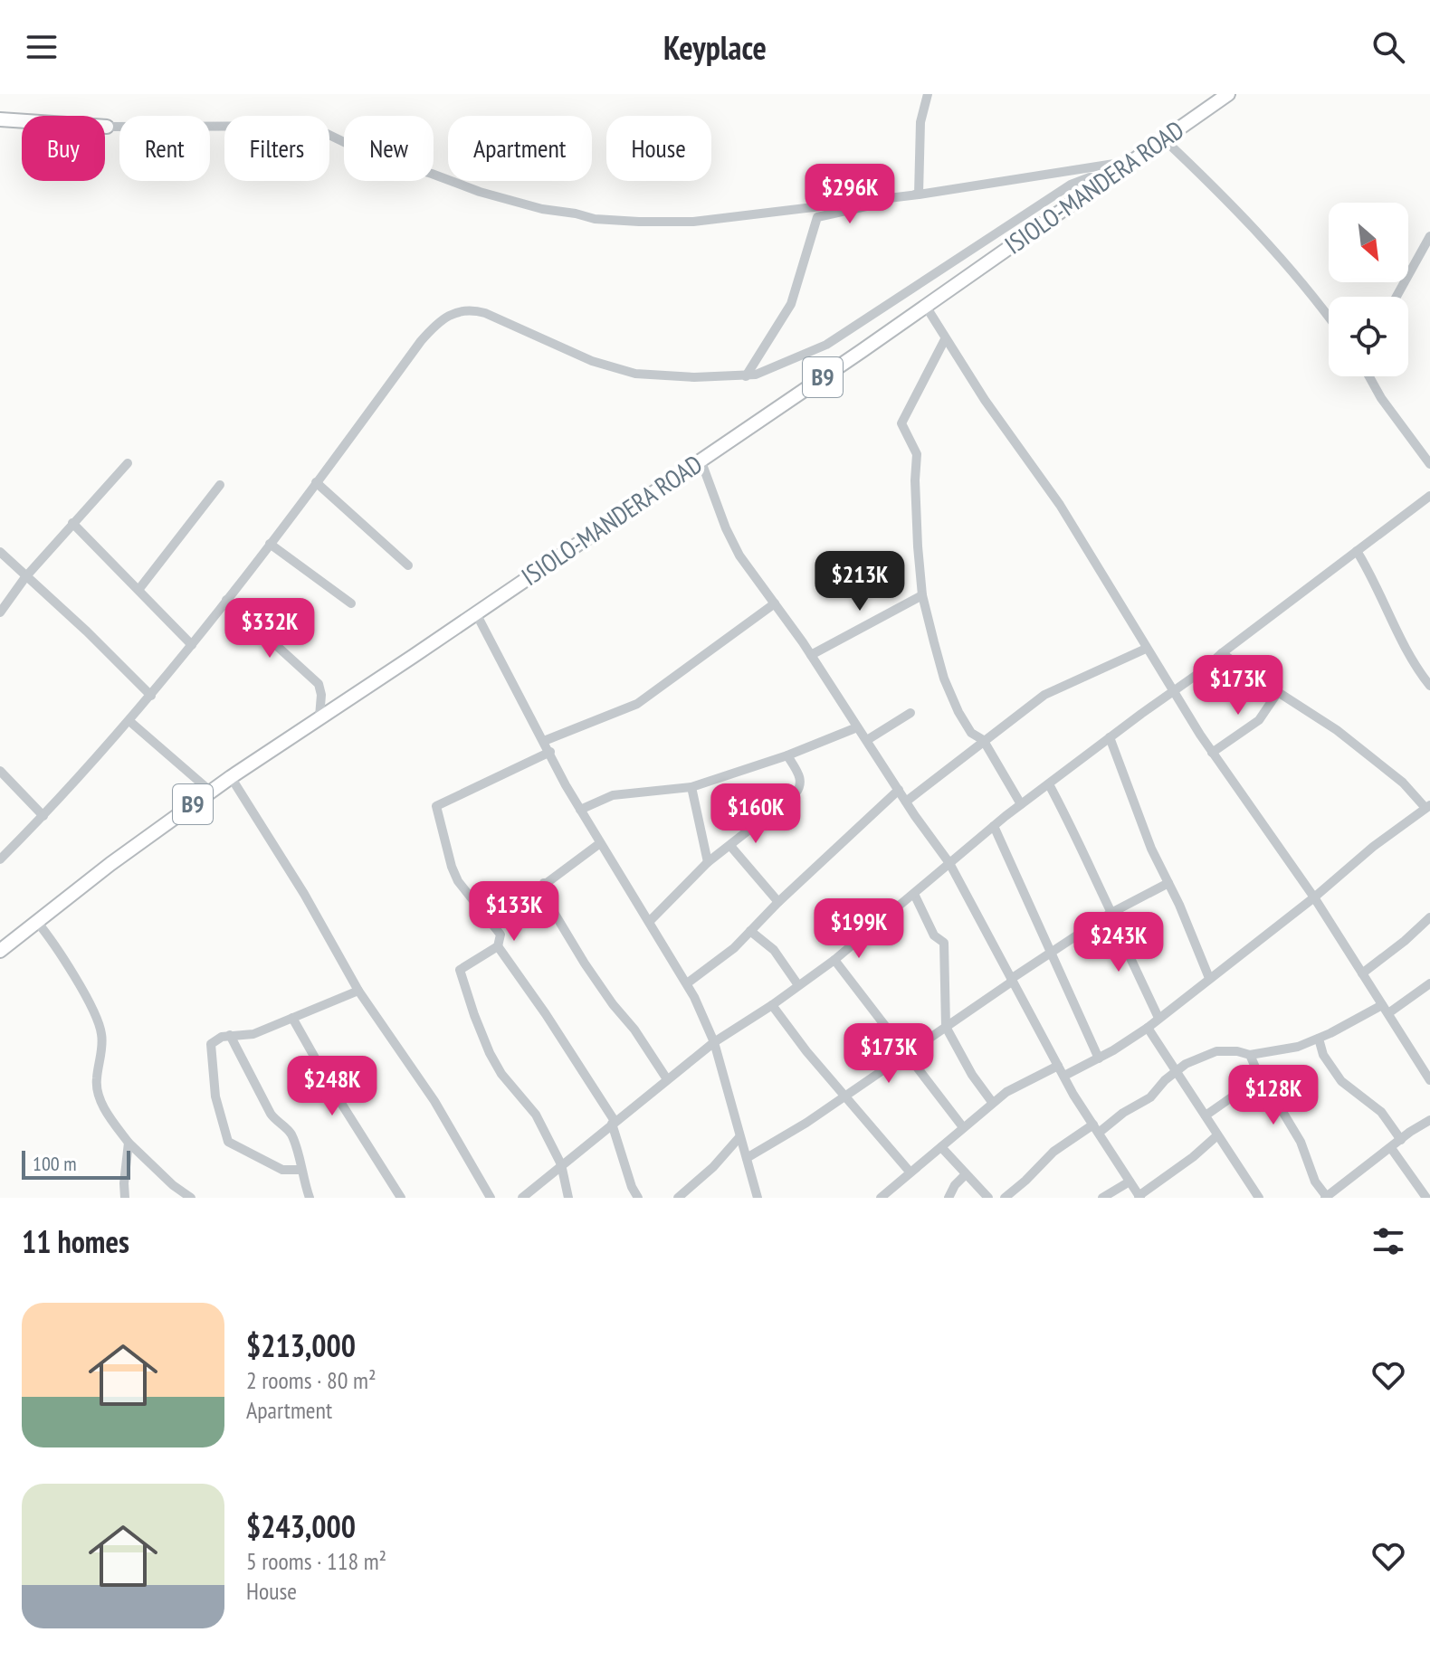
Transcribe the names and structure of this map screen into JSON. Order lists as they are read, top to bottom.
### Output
{
  "streets": {
    "highway": ["ISIOLO-MANDERA ROAD", "B9"]
  },
  "scale_bar": "100 m",
  "north": "bottom right",
  "page": {
    "header": "Keyplace",
    "chip": [
      "Buy",
      "Rent",
      "Filters",
      "New",
      "Apartment",
      "House"
    ],
    "price": [
      "$296K",
      "$213K",
      "$332K",
      "$173K",
      "$160K",
      "$133K",
      "$199K",
      "$243K",
      "$173K",
      "$248K",
      "$128K"
    ],
    "scale": "100 m",
    "heading": "11 homes",
    "list": [
      {
        "name": "$213,000",
        "note": "2 rooms · 80 m² · Apartment"
      },
      {
        "name": "$243,000",
        "note": "5 rooms · 118 m² · House"
      }
    ]
  }
}
